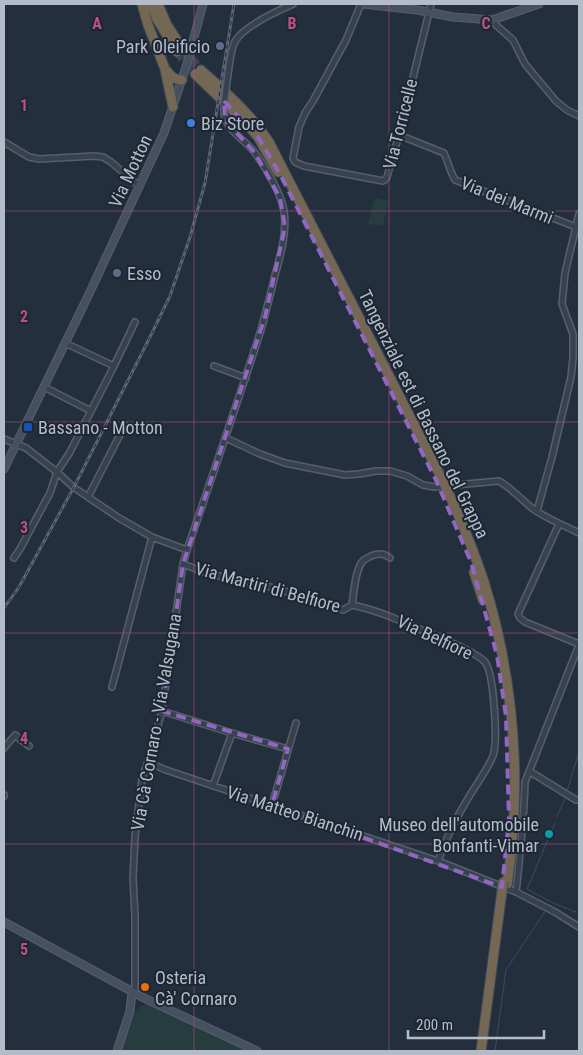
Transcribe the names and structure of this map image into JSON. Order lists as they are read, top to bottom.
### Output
{
  "streets": {
    "highway": ["Tangenziale est di Bassano del Grappa"],
    "main road": ["Via Motton"],
    "street": [
      "Via Torricelle",
      "Via dei Marmi",
      "Via Martiri di Belfiore",
      "Via Belfiore",
      "Via Cà Cornaro - Via Valsugana",
      "Via Matteo Bianchin"
    ]
  },
  "crossings": [
    ["Via Torricelle", "Via dei Marmi"],
    ["Tangenziale est di Bassano del Grappa", "Via Matteo Bianchin"],
    ["Via Martiri di Belfiore", "Via Belfiore"],
    ["Via Martiri di Belfiore", "Via Cà Cornaro - Via Valsugana"],
    ["Via Belfiore", "Via Matteo Bianchin"],
    ["Via Cà Cornaro - Via Valsugana", "Via Matteo Bianchin"]
  ],
  "places": {
    "other": [
      "Park Oleificio",
      "Biz Store",
      "Esso",
      "Museo dell'automobile Bonfanti-Vimar",
      "Osteria Cà' Cornaro"
    ],
    "transit": ["Bassano - Motton"]
  },
  "scale_bar": "200 m",
  "grid": {
    "columns": ["A", "B", "C"],
    "rows": [
      "1",
      "2",
      "3",
      "4",
      "5"
    ]
  }
}
